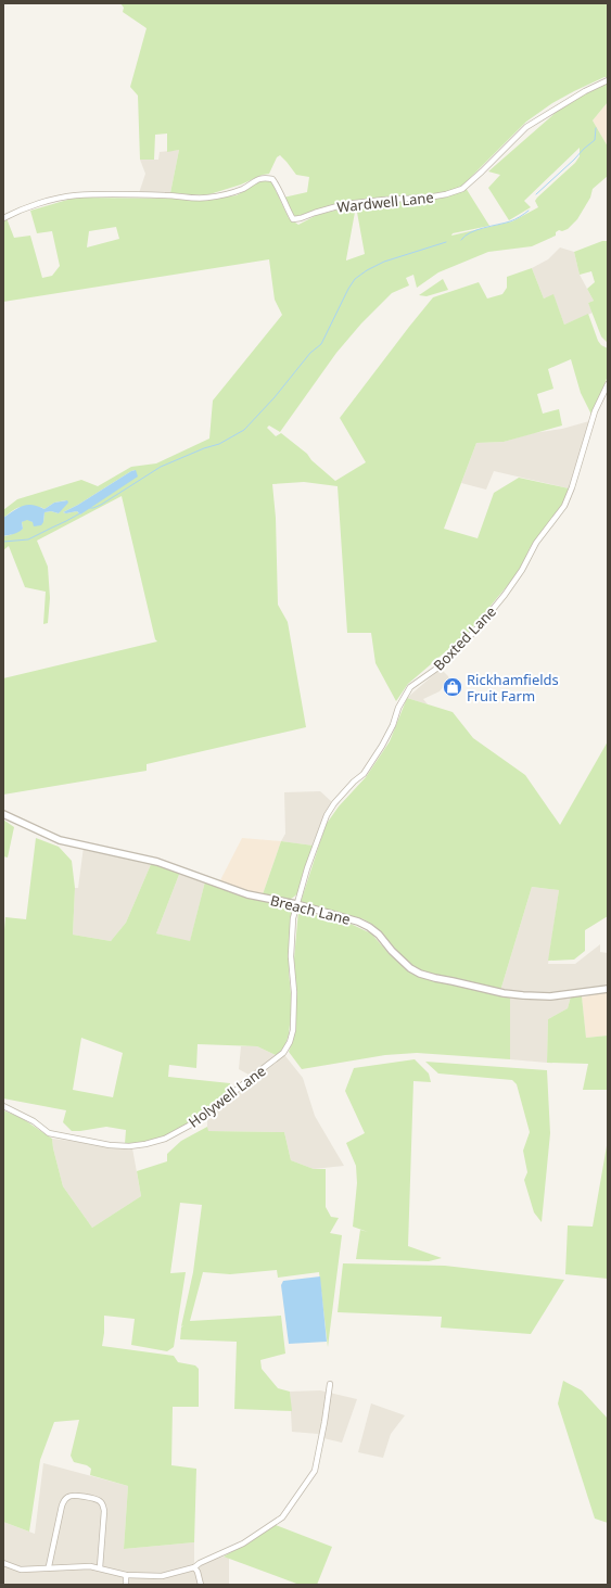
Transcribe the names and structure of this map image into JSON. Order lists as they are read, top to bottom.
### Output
{
  "streets": {
    "street": [
      "Wardwell Lane",
      "Boxted Lane",
      "Breach Lane",
      "Holywell Lane"
    ]
  },
  "crossings": [
    ["Boxted Lane", "Breach Lane"],
    ["Boxted Lane", "Holywell Lane"],
    ["Breach Lane", "Holywell Lane"]
  ],
  "places": {
    "shop": ["Rickhamfields Fruit Farm"]
  }
}
